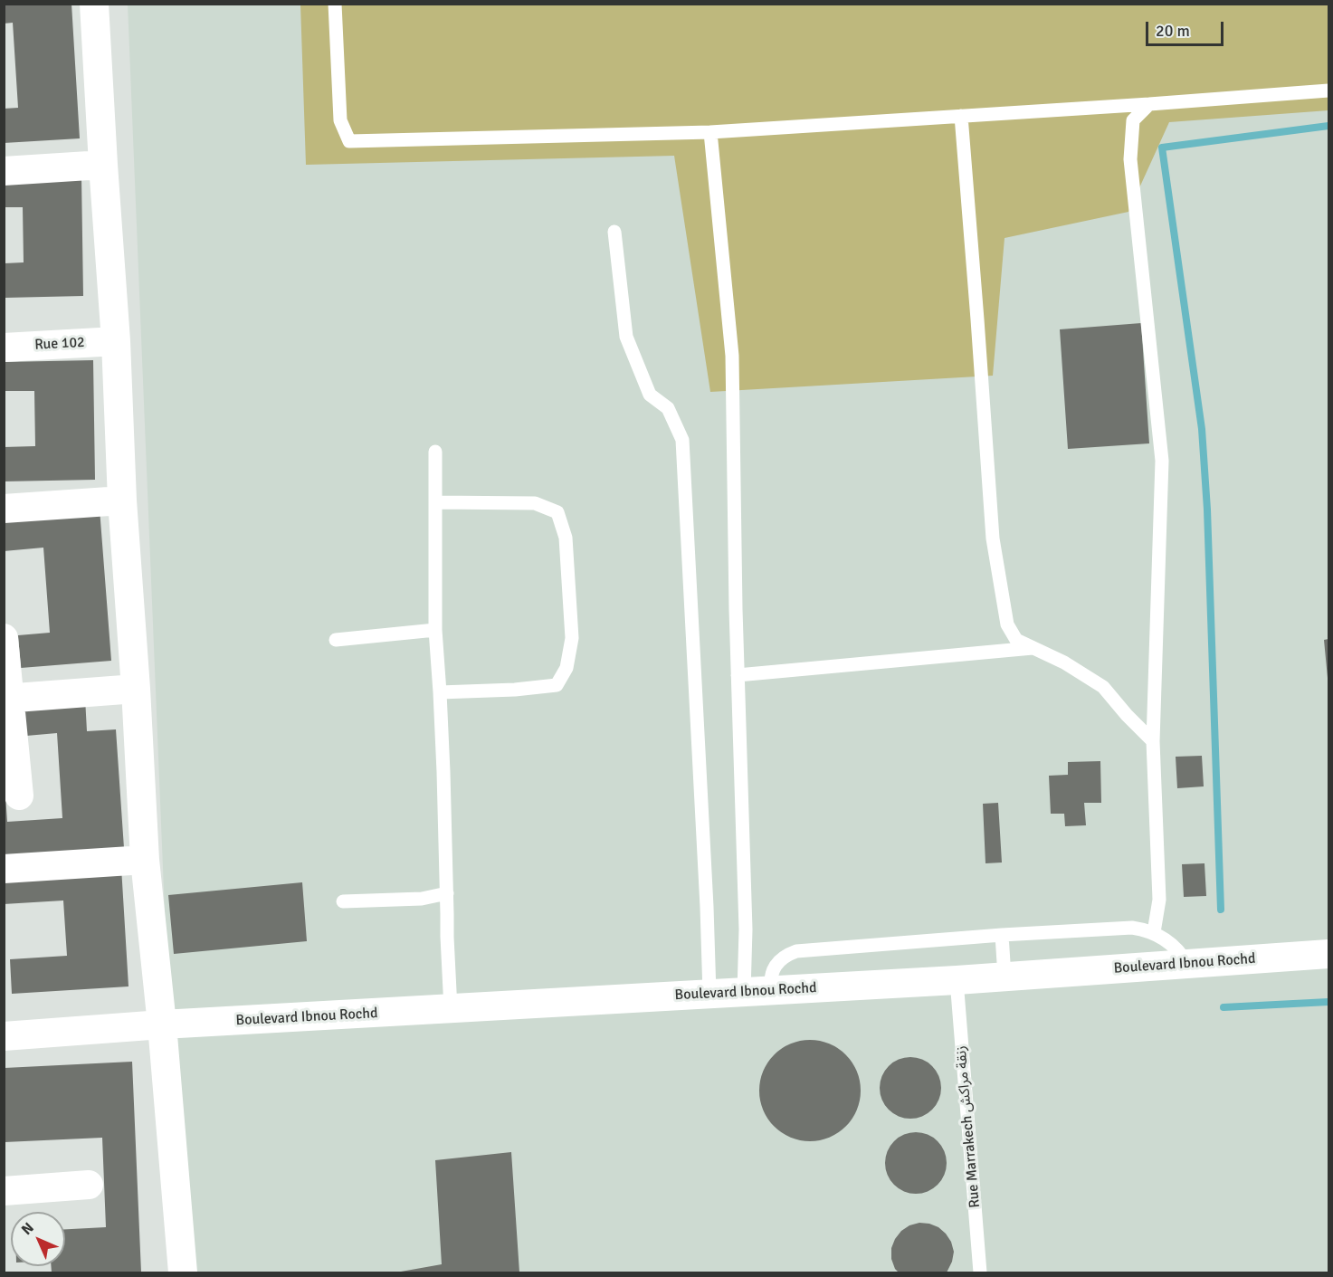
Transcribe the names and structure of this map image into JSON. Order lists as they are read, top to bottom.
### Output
{
  "streets": {
    "street": ["Rue 102", "Boulevard Ibnou Rochd"],
    "lane": ["Rue Marrakech زنقة مراكش"]
  },
  "crossings": [
    ["Boulevard Ibnou Rochd", "Rue Marrakech زنقة مراكش"]
  ],
  "scale_bar": "20 m",
  "north": "top left"
}
